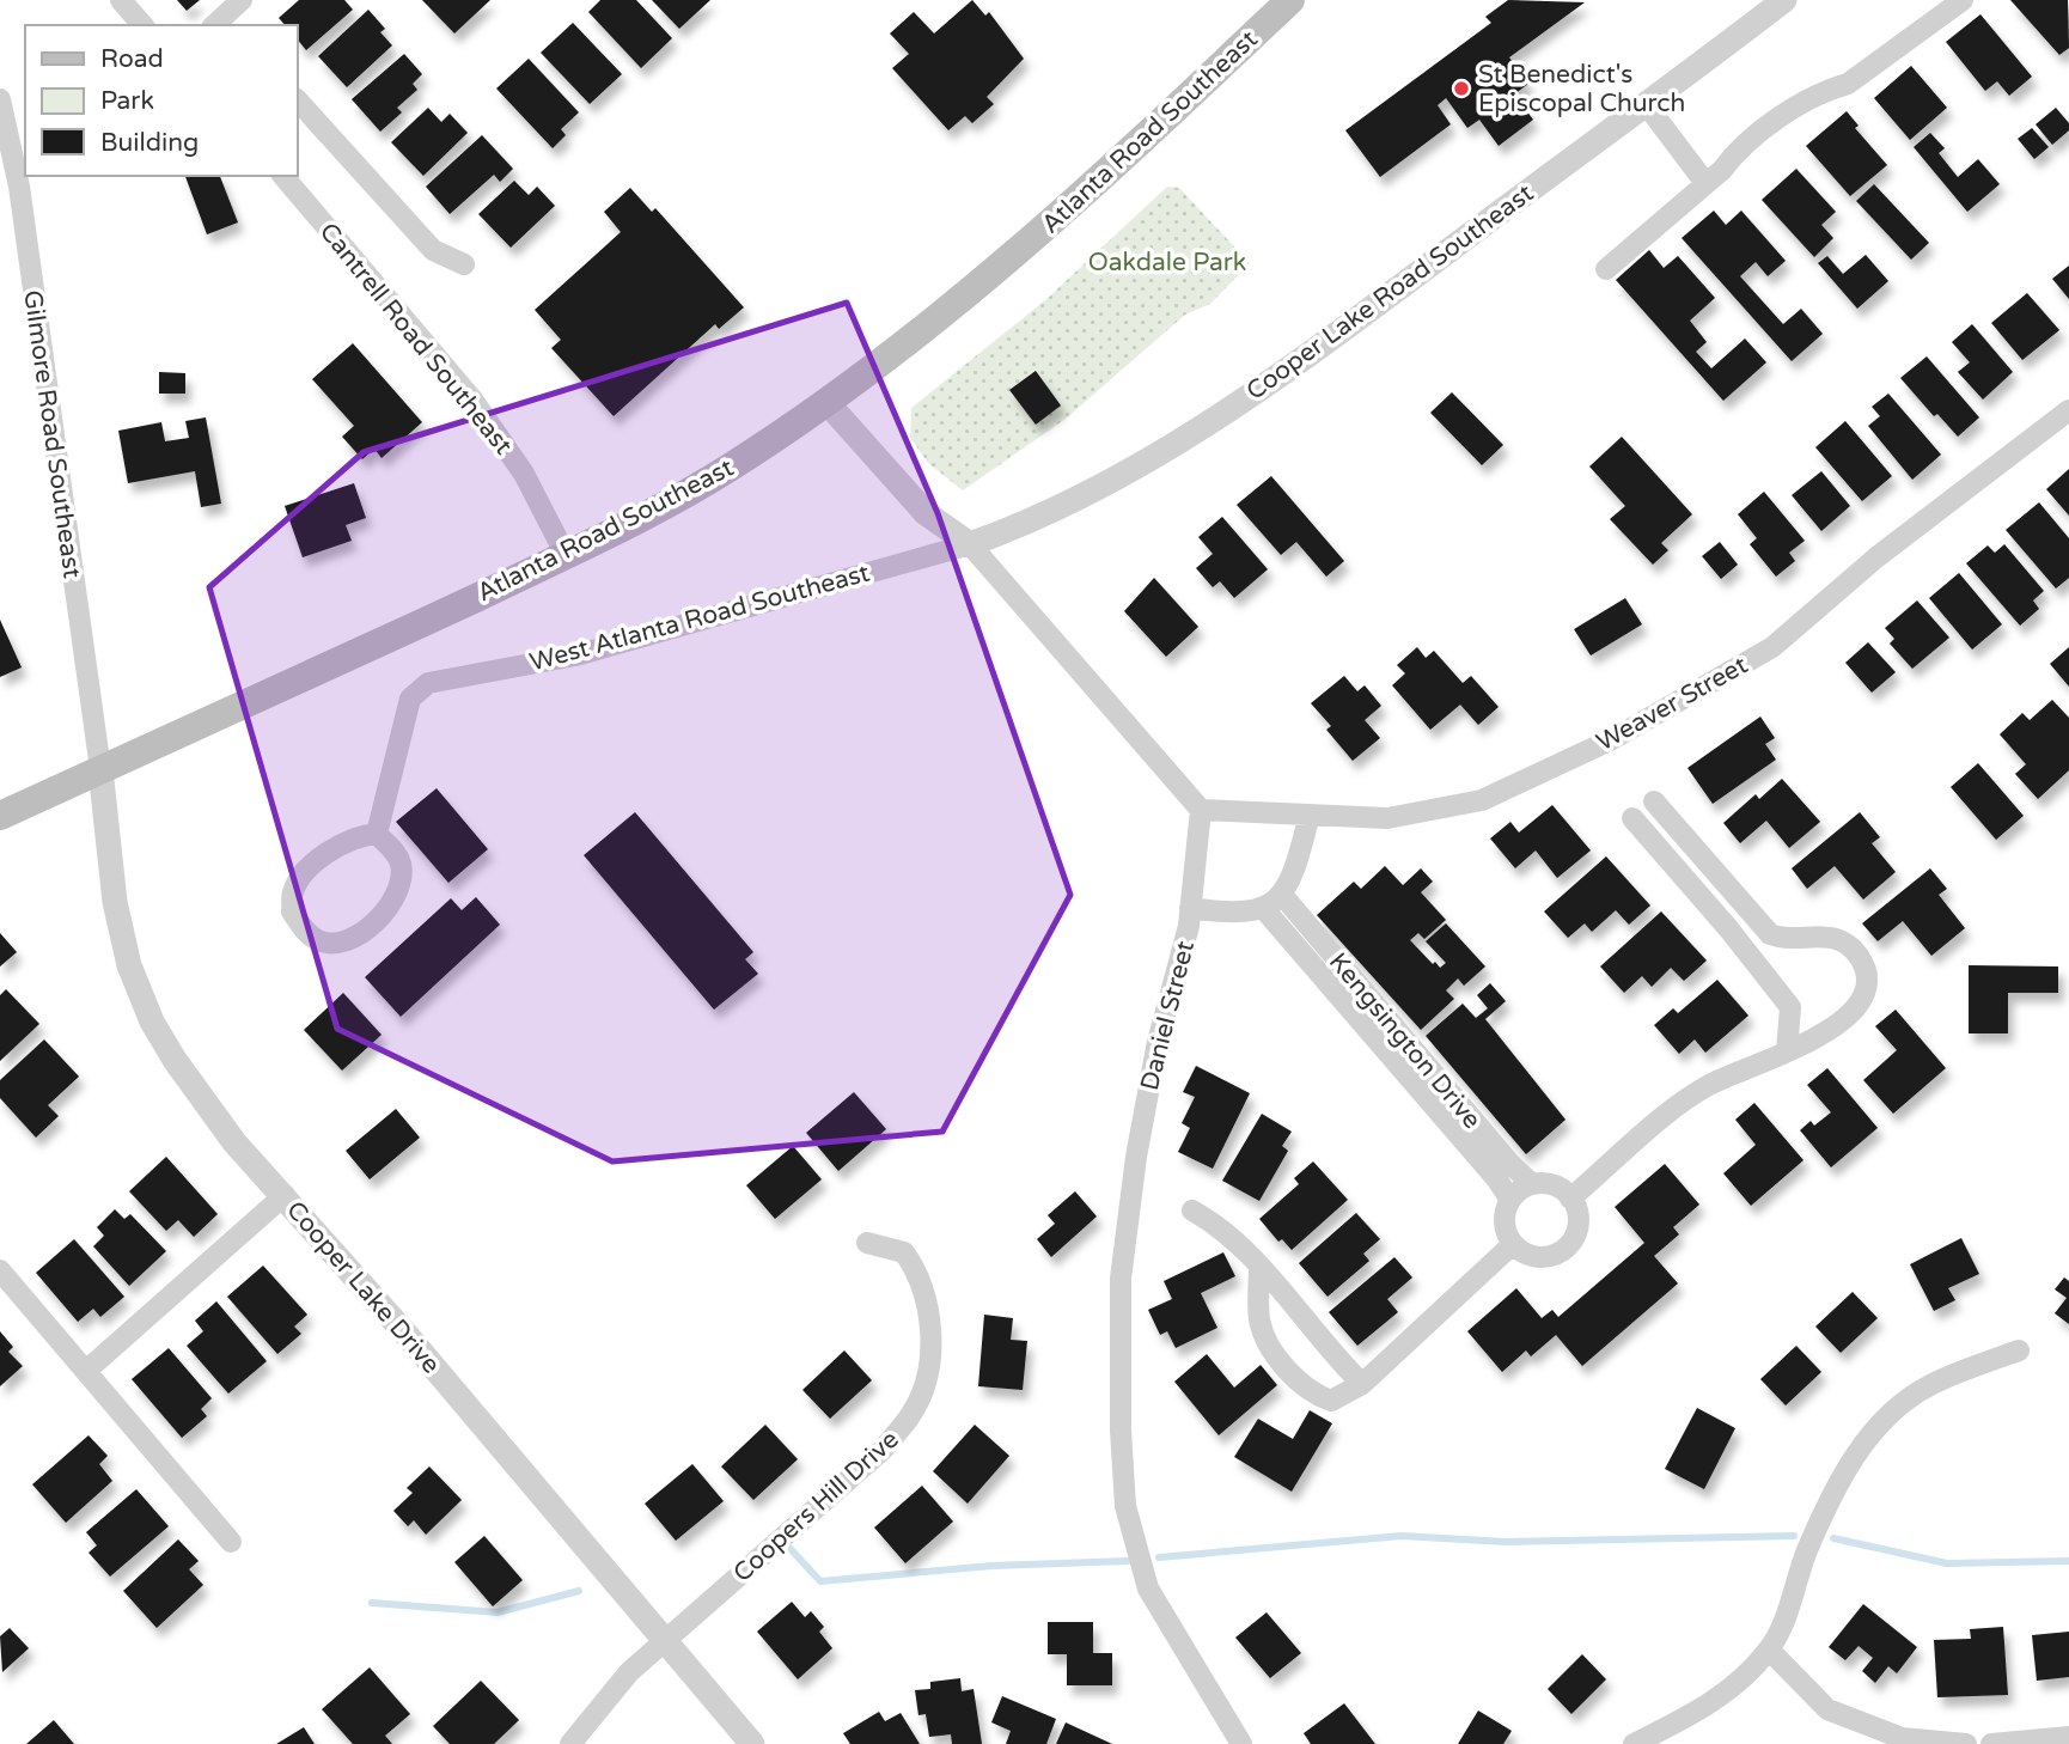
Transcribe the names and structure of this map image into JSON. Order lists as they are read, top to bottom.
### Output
{
  "streets": {
    "main road": ["Atlanta Road Southeast"],
    "street": [
      "Cooper Lake Road Southeast",
      "Cantrell Road Southeast",
      "Gilmore Road Southeast",
      "West Atlanta Road Southeast",
      "Weaver Street",
      "Daniel Street",
      "Kengsington Drive",
      "Cooper Lake Drive",
      "Coopers Hill Drive"
    ]
  },
  "crossings": [
    ["Atlanta Road Southeast", "Cantrell Road Southeast"],
    ["Atlanta Road Southeast", "Gilmore Road Southeast"],
    ["Atlanta Road Southeast", "Cooper Lake Drive"],
    ["Cooper Lake Road Southeast", "West Atlanta Road Southeast"],
    ["Gilmore Road Southeast", "Cooper Lake Drive"],
    ["Weaver Street", "Daniel Street"],
    ["Cooper Lake Drive", "Coopers Hill Drive"]
  ],
  "parks": ["Oakdale Park"],
  "places": ["St Benedict's Episcopal Church"],
  "legend": ["Road", "Park", "Building"]
}
